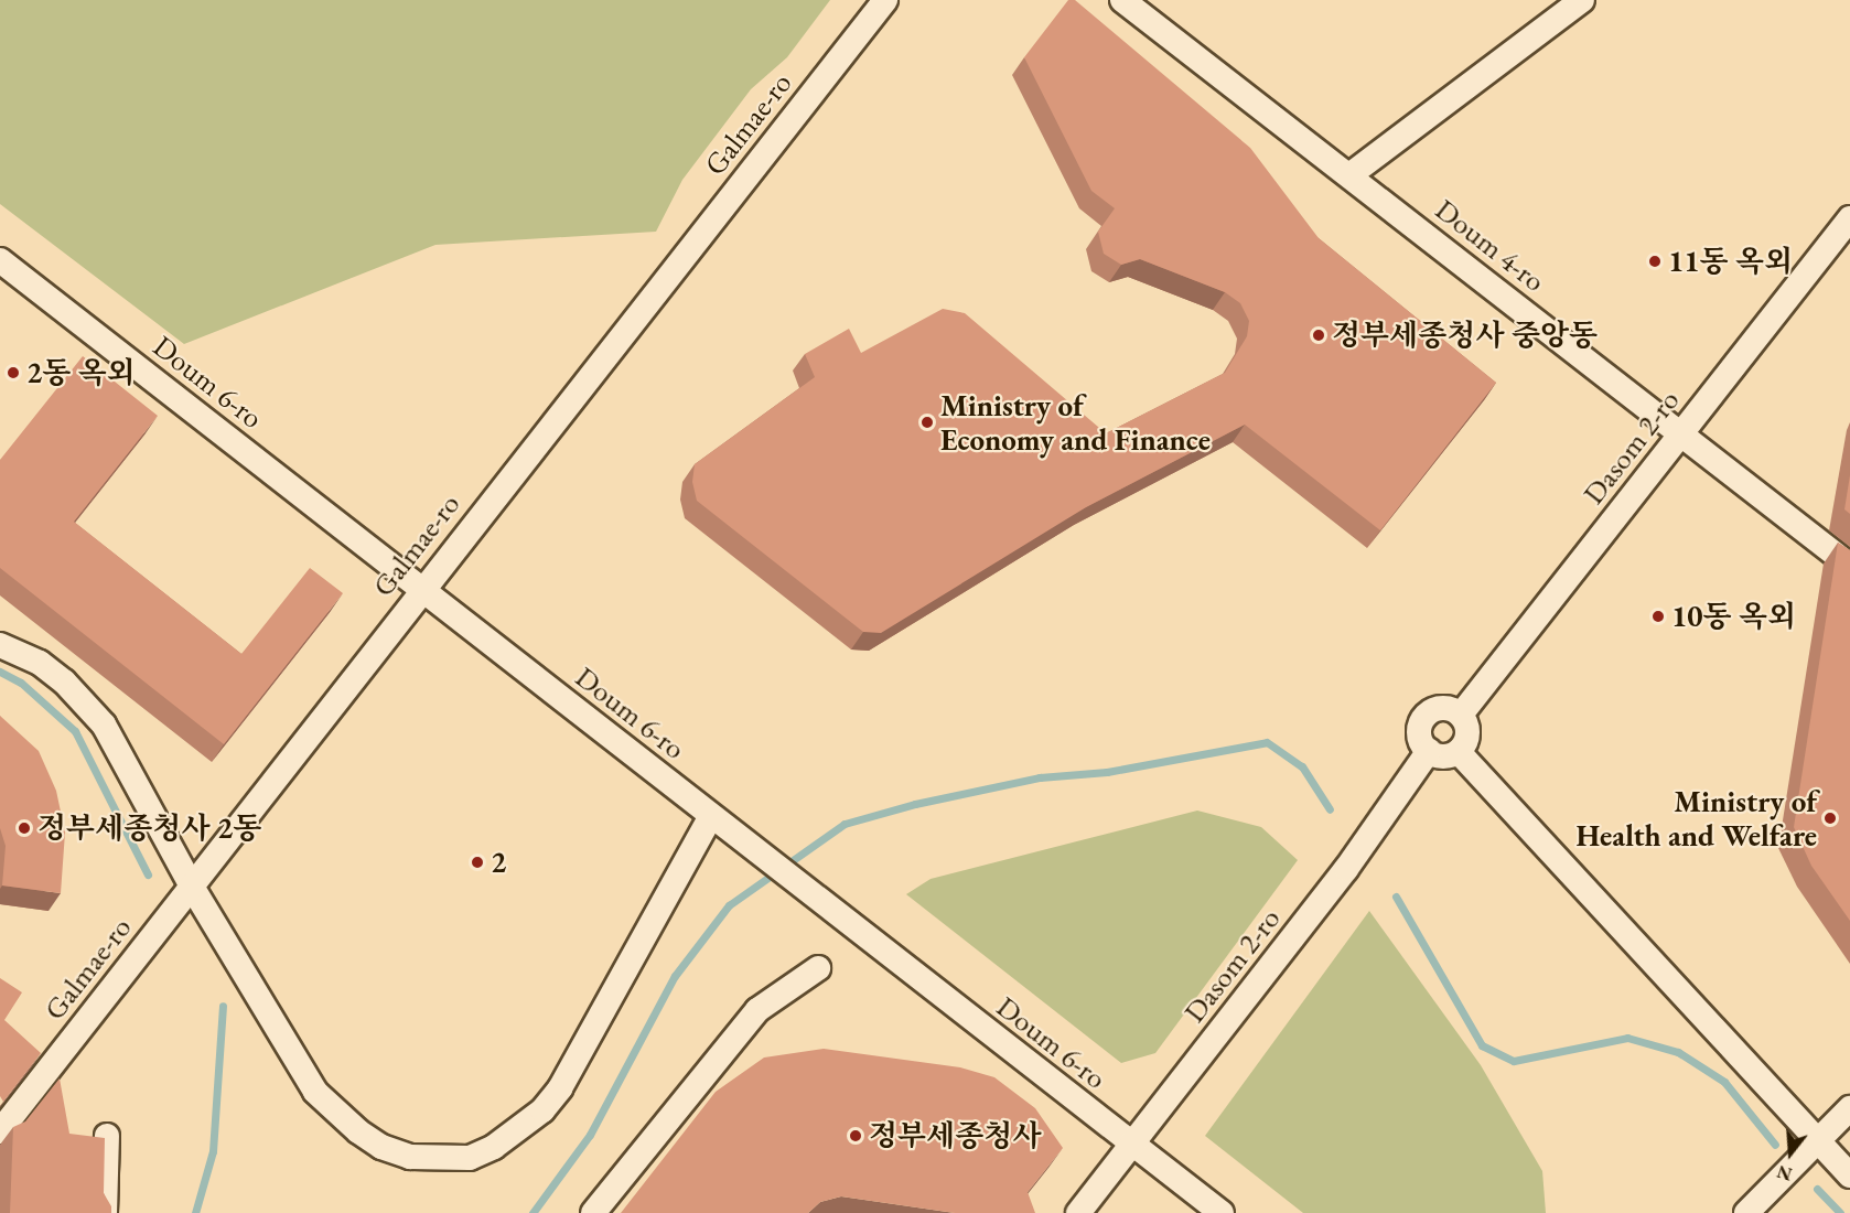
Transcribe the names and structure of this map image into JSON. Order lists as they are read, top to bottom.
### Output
{
  "streets": {
    "street": [
      "Galmae-ro",
      "Doum 4-ro",
      "Doum 6-ro",
      "Dasom 2-ro"
    ]
  },
  "crossings": [
    ["Galmae-ro", "Doum 6-ro"],
    ["Doum 4-ro", "Dasom 2-ro"],
    ["Doum 6-ro", "Dasom 2-ro"]
  ],
  "places": [
    "11동 옥외",
    "정부세종청사 중앙동",
    "2동 옥외",
    "Ministry of Economy and Finance",
    "10동 옥외",
    "Ministry of Health and Welfare",
    "정부세종청사 2동",
    "2",
    "정부세종청사"
  ],
  "north": "bottom"
}
